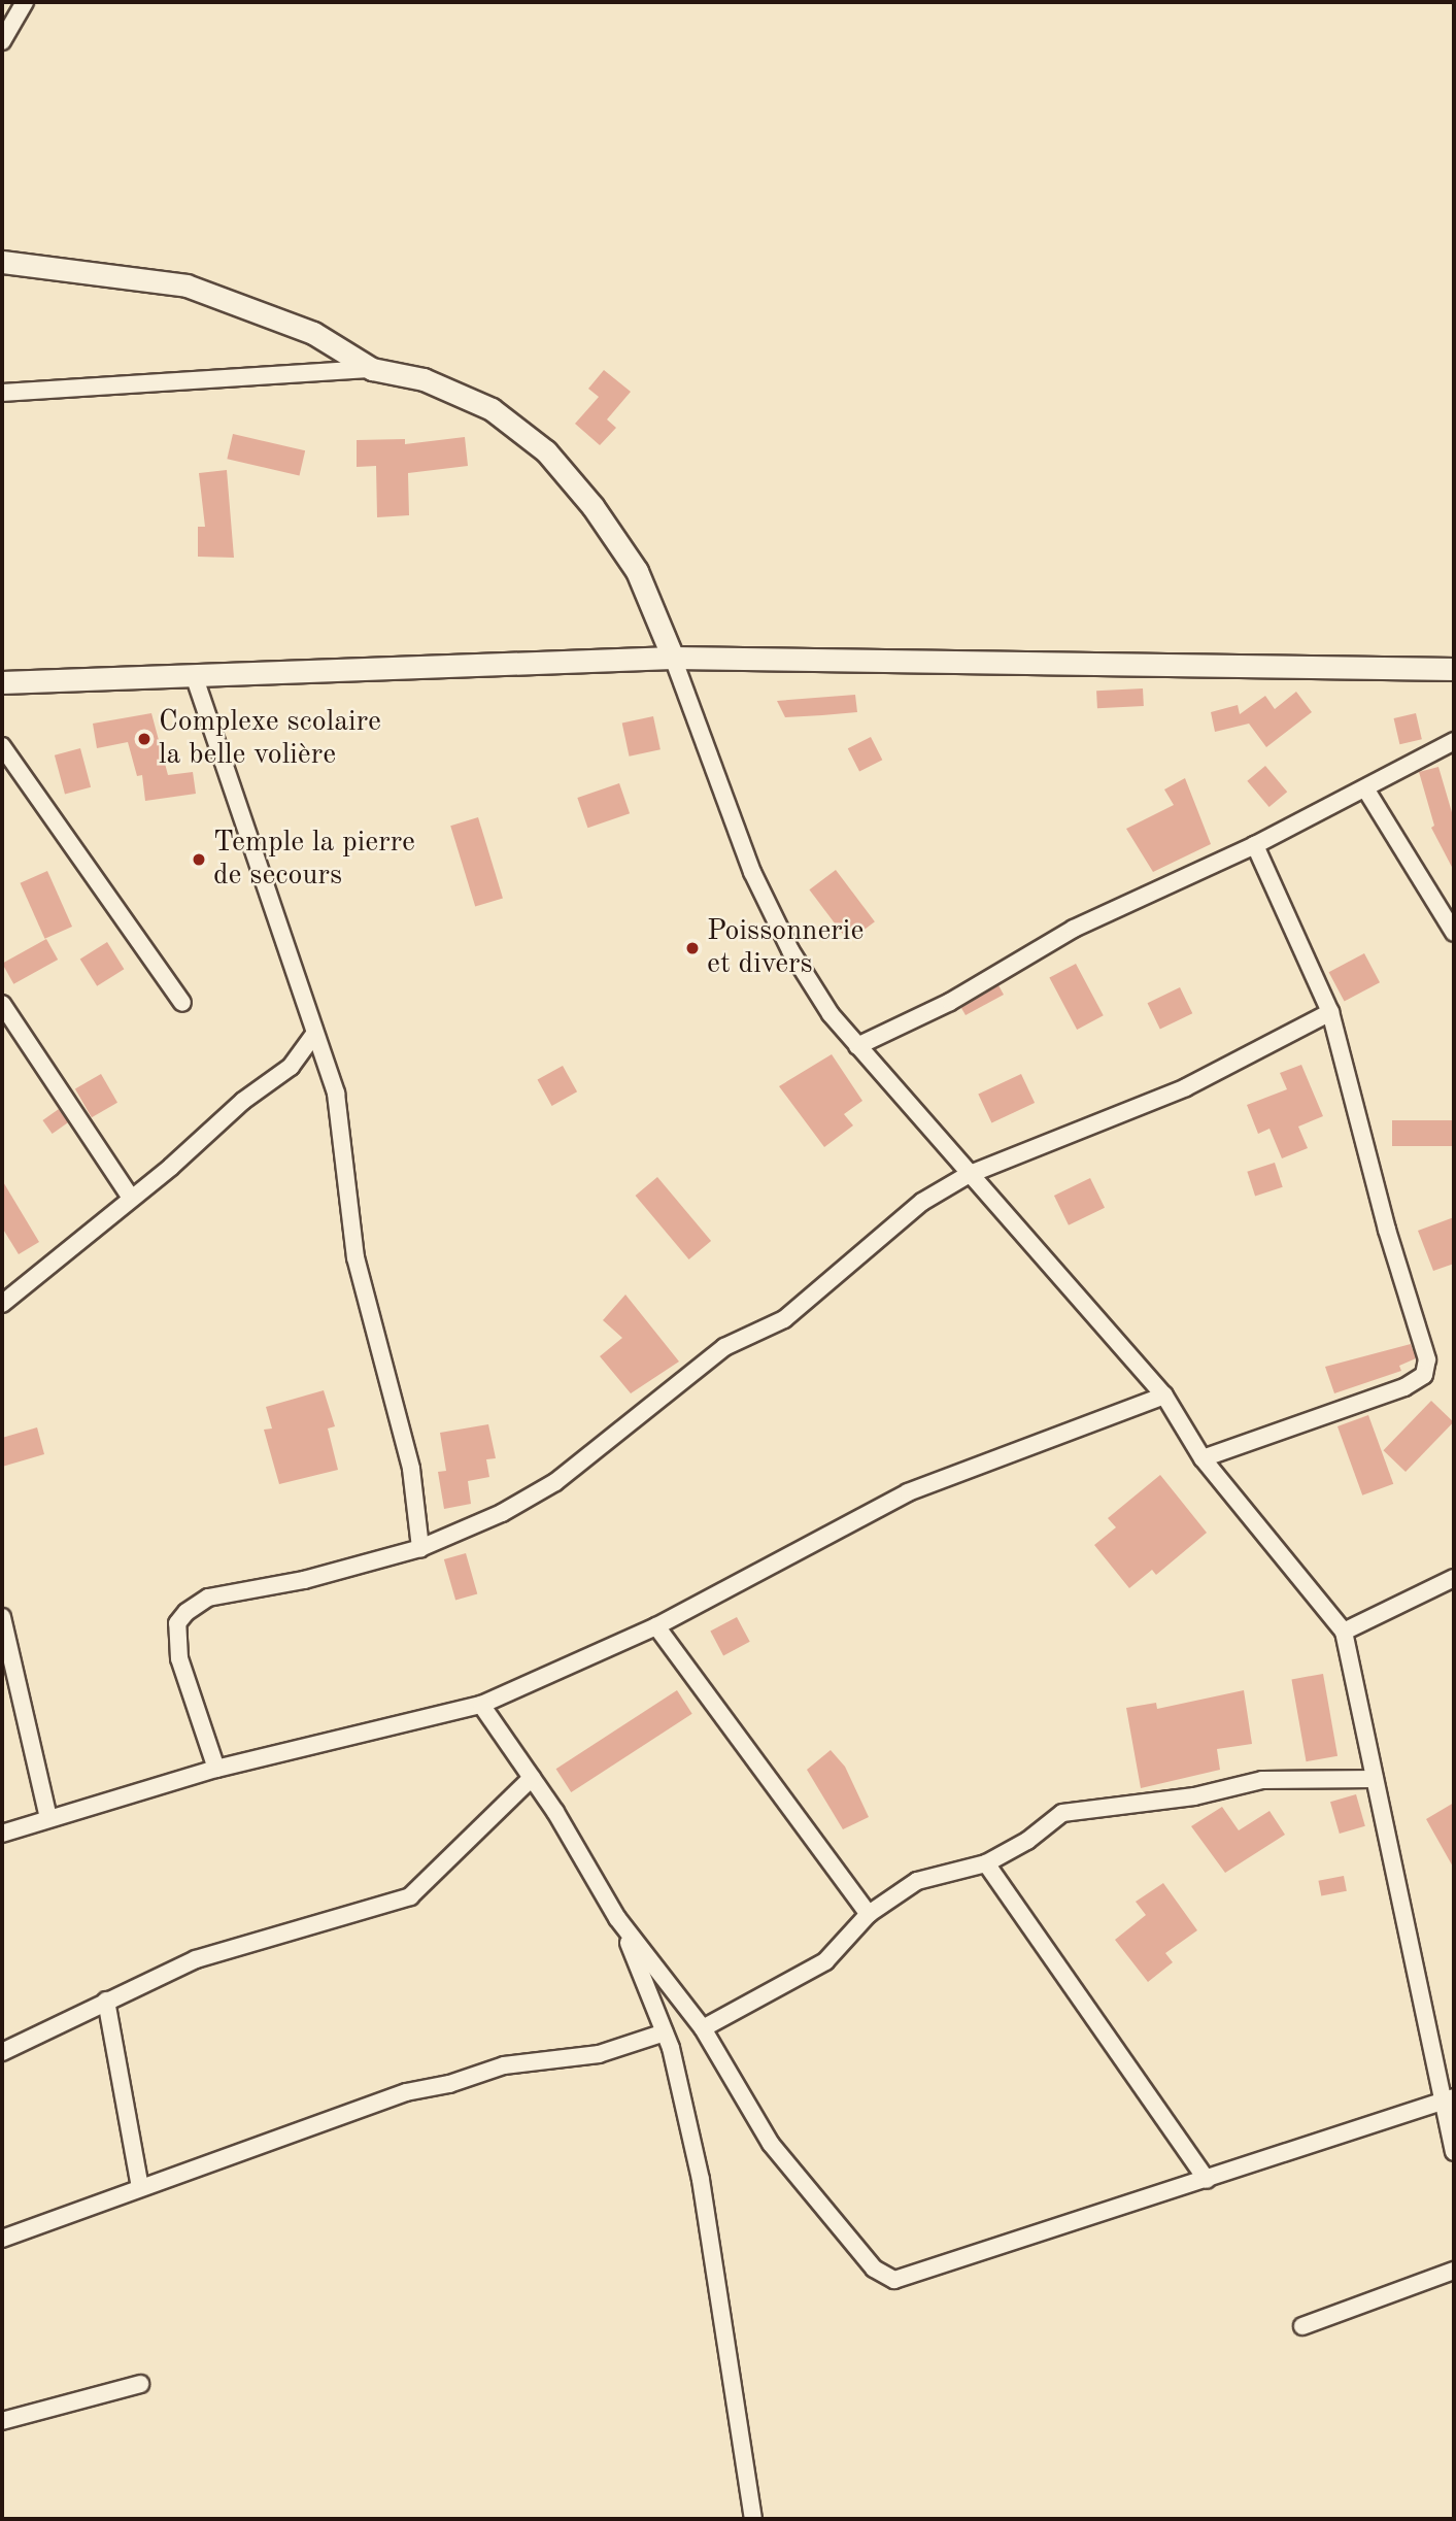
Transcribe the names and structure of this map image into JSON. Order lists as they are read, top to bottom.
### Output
{
  "places": ["Complexe scolaire la belle volière", "Temple la pierre de secours", "Poissonnerie et divers"]
}
